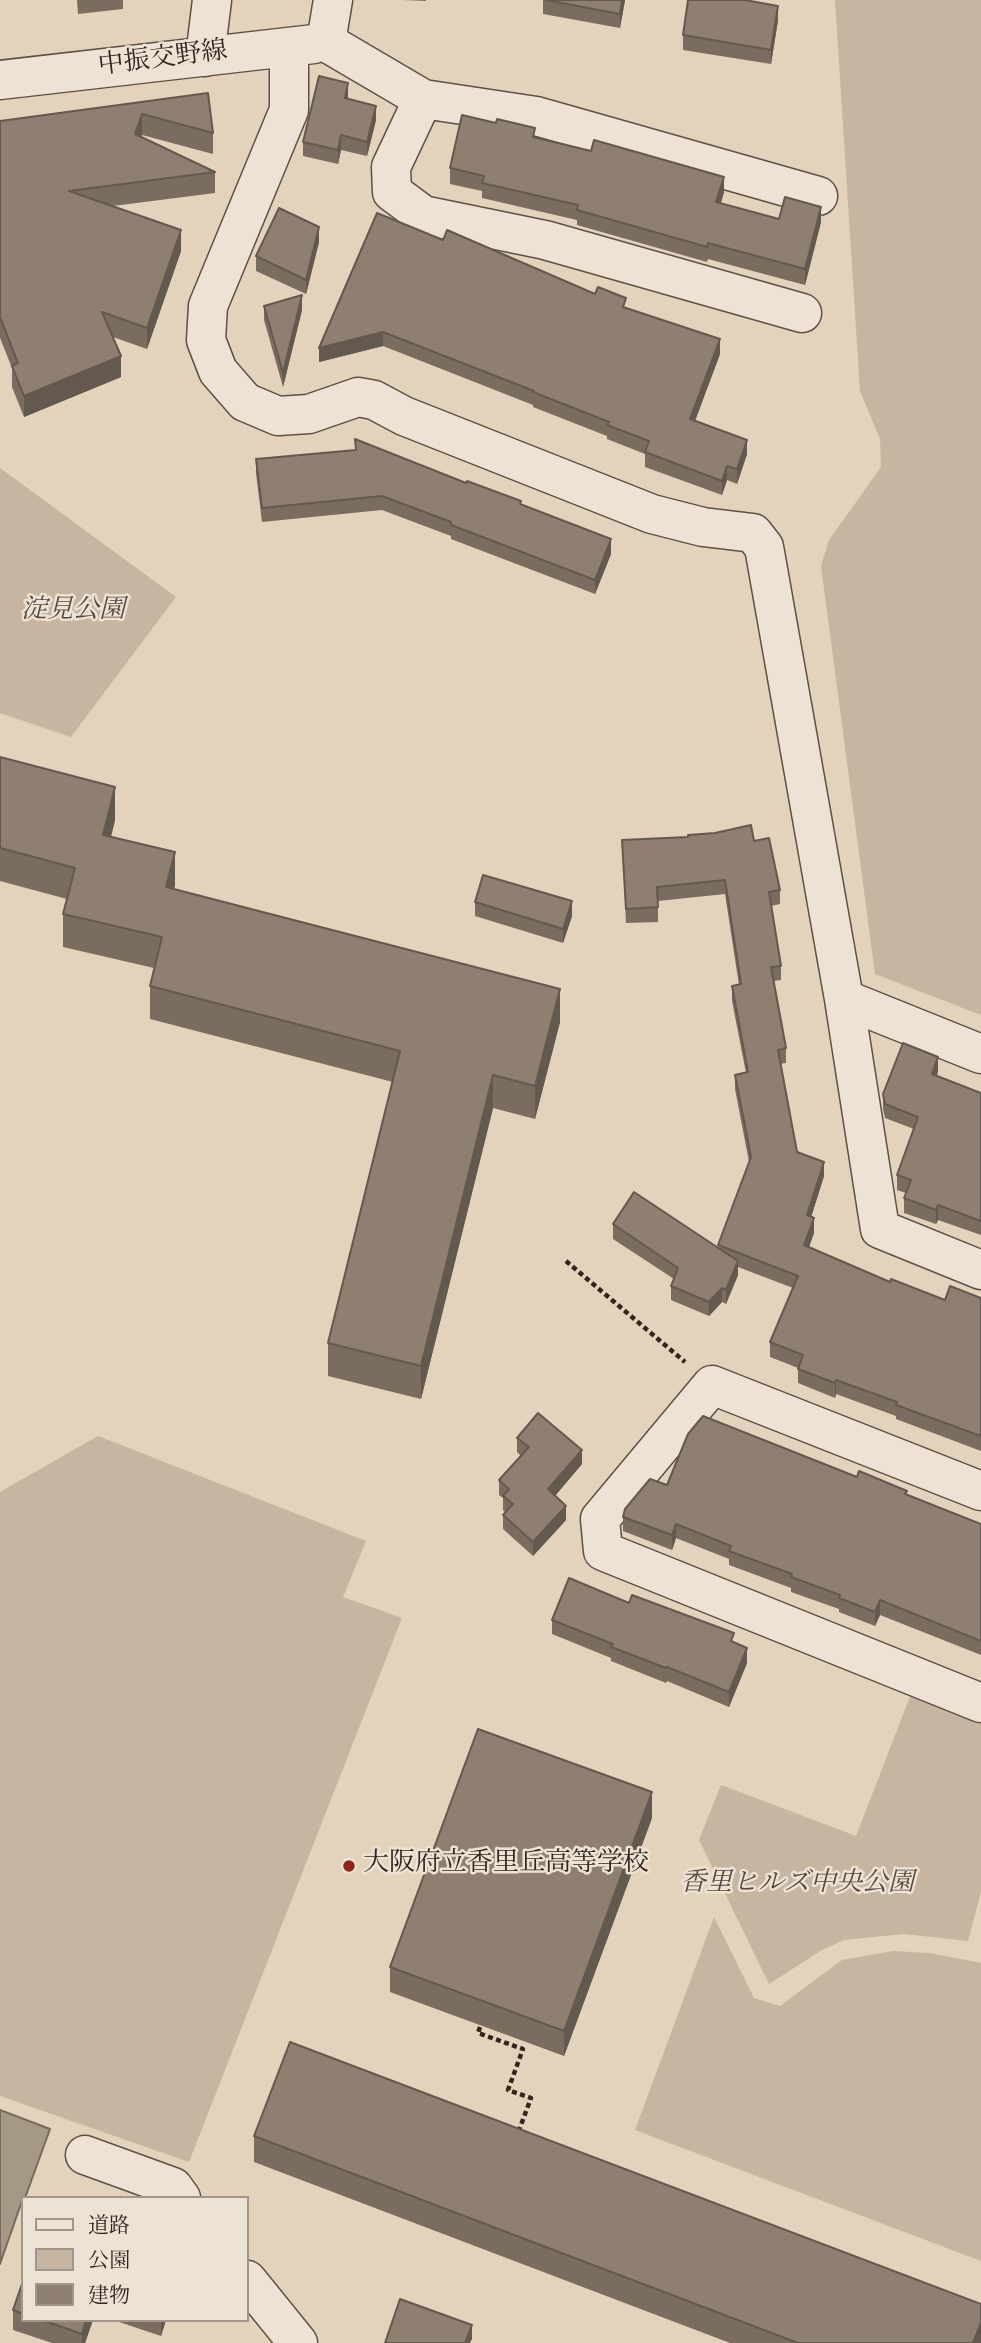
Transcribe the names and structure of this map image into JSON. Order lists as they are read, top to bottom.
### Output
{
  "streets": {
    "street": ["中振交野線"]
  },
  "parks": ["淀見公園", "香里ヒルズ中央公園"],
  "places": ["大阪府立香里丘高等学校"],
  "legend": ["道路", "公園", "建物"]
}
